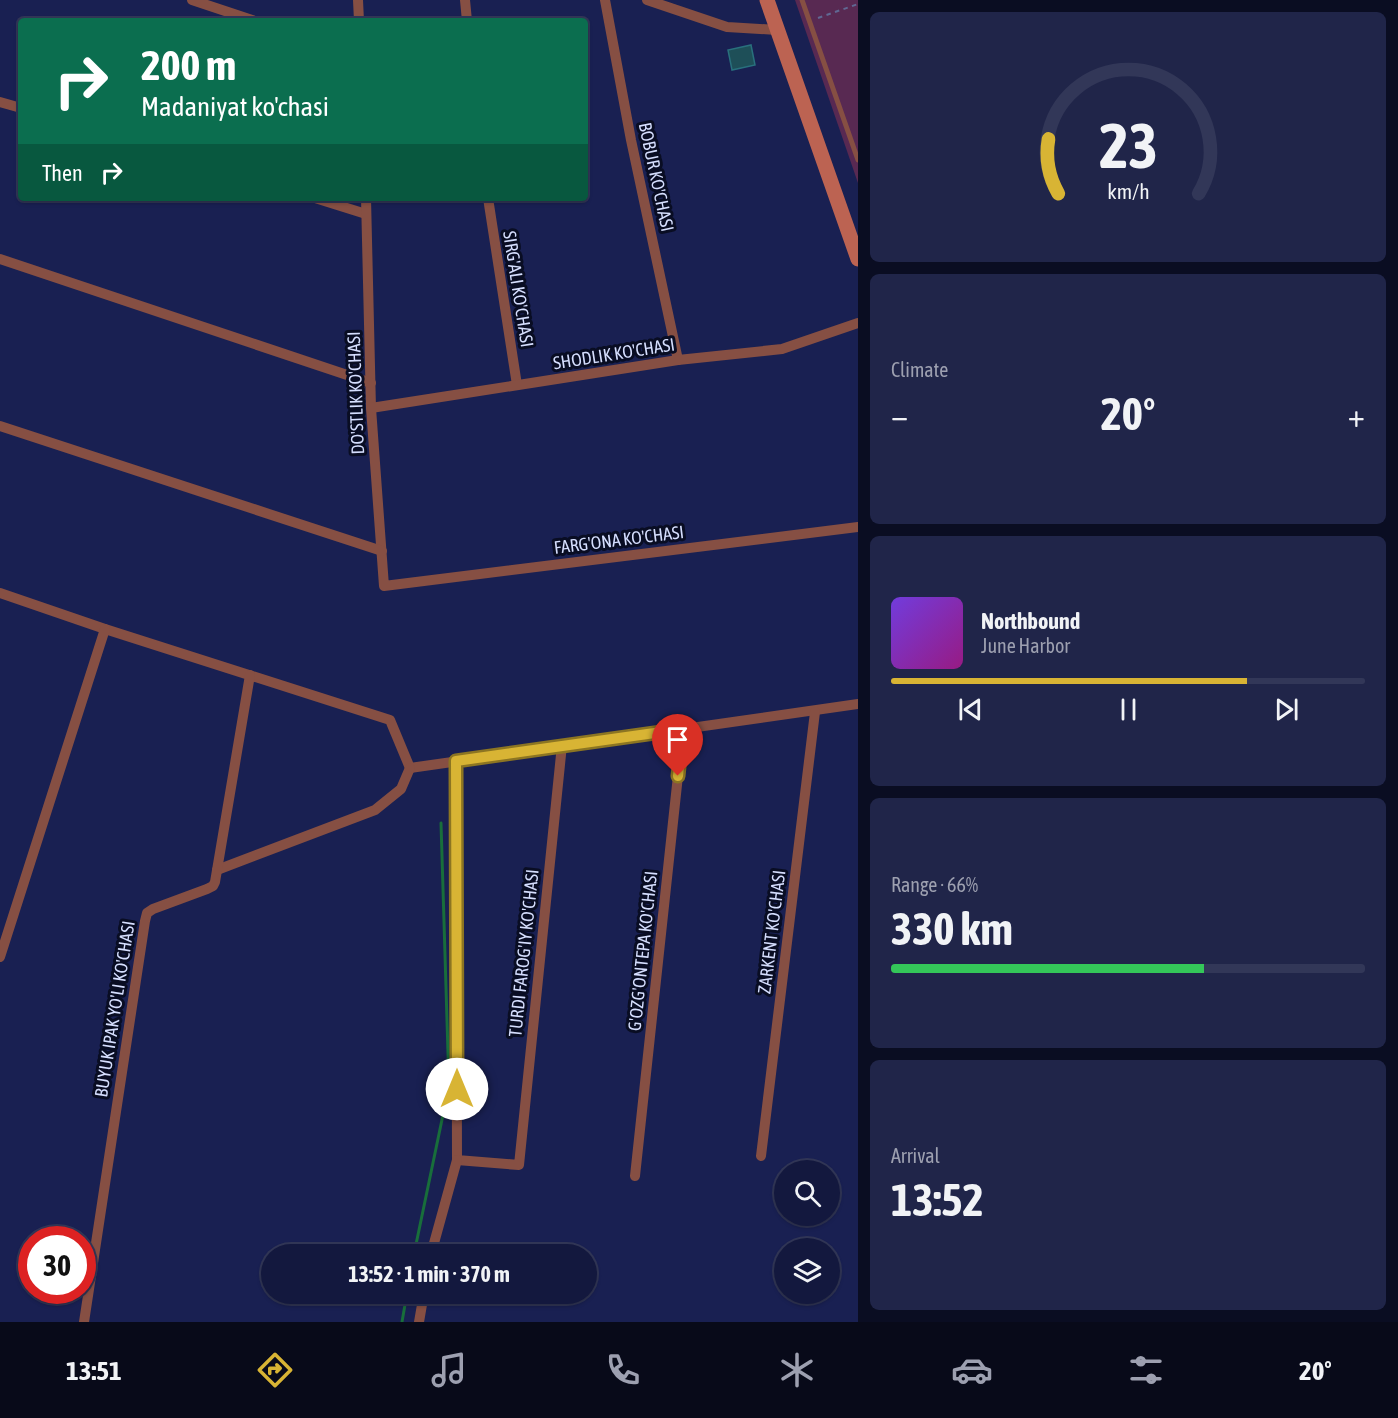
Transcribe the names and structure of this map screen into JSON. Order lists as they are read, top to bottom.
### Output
{
  "streets": {
    "street": [
      "BOBUR KO'CHASI",
      "SIRG'ALI KO'CHASI",
      "SHODLIK KO'CHASI",
      "DO'STLIK KO'CHASI",
      "FARG'ONA KO'CHASI",
      "ZARKENT KO'CHASI",
      "G'OZG'ONTEPA KO'CHASI",
      "TURDI FAROG'IY KO'CHASI",
      "BUYUK IPAK YO'LI KO'CHASI"
    ]
  },
  "crossings": [
    ["BOBUR KO'CHASI", "SHODLIK KO'CHASI"],
    ["SIRG'ALI KO'CHASI", "SHODLIK KO'CHASI"],
    ["SHODLIK KO'CHASI", "DO'STLIK KO'CHASI"],
    ["DO'STLIK KO'CHASI", "FARG'ONA KO'CHASI"]
  ],
  "page": {
    "turn": ["200 m", "Madaniyat ko'chasi"],
    "then": "Then",
    "tile": [
      "Climate",
      ["Range · 66%", "330 km"],
      ["Arrival", "13:52"]
    ],
    "heat": ["−", "20°", "+"],
    "song": ["Northbound", "June Harbor"],
    "limit": "30",
    "trip": "13:52 · 1 min · 370 m",
    "tabs": ["13:51", "20°"],
    "gauge": ["23", "km/h"]
  }
}
